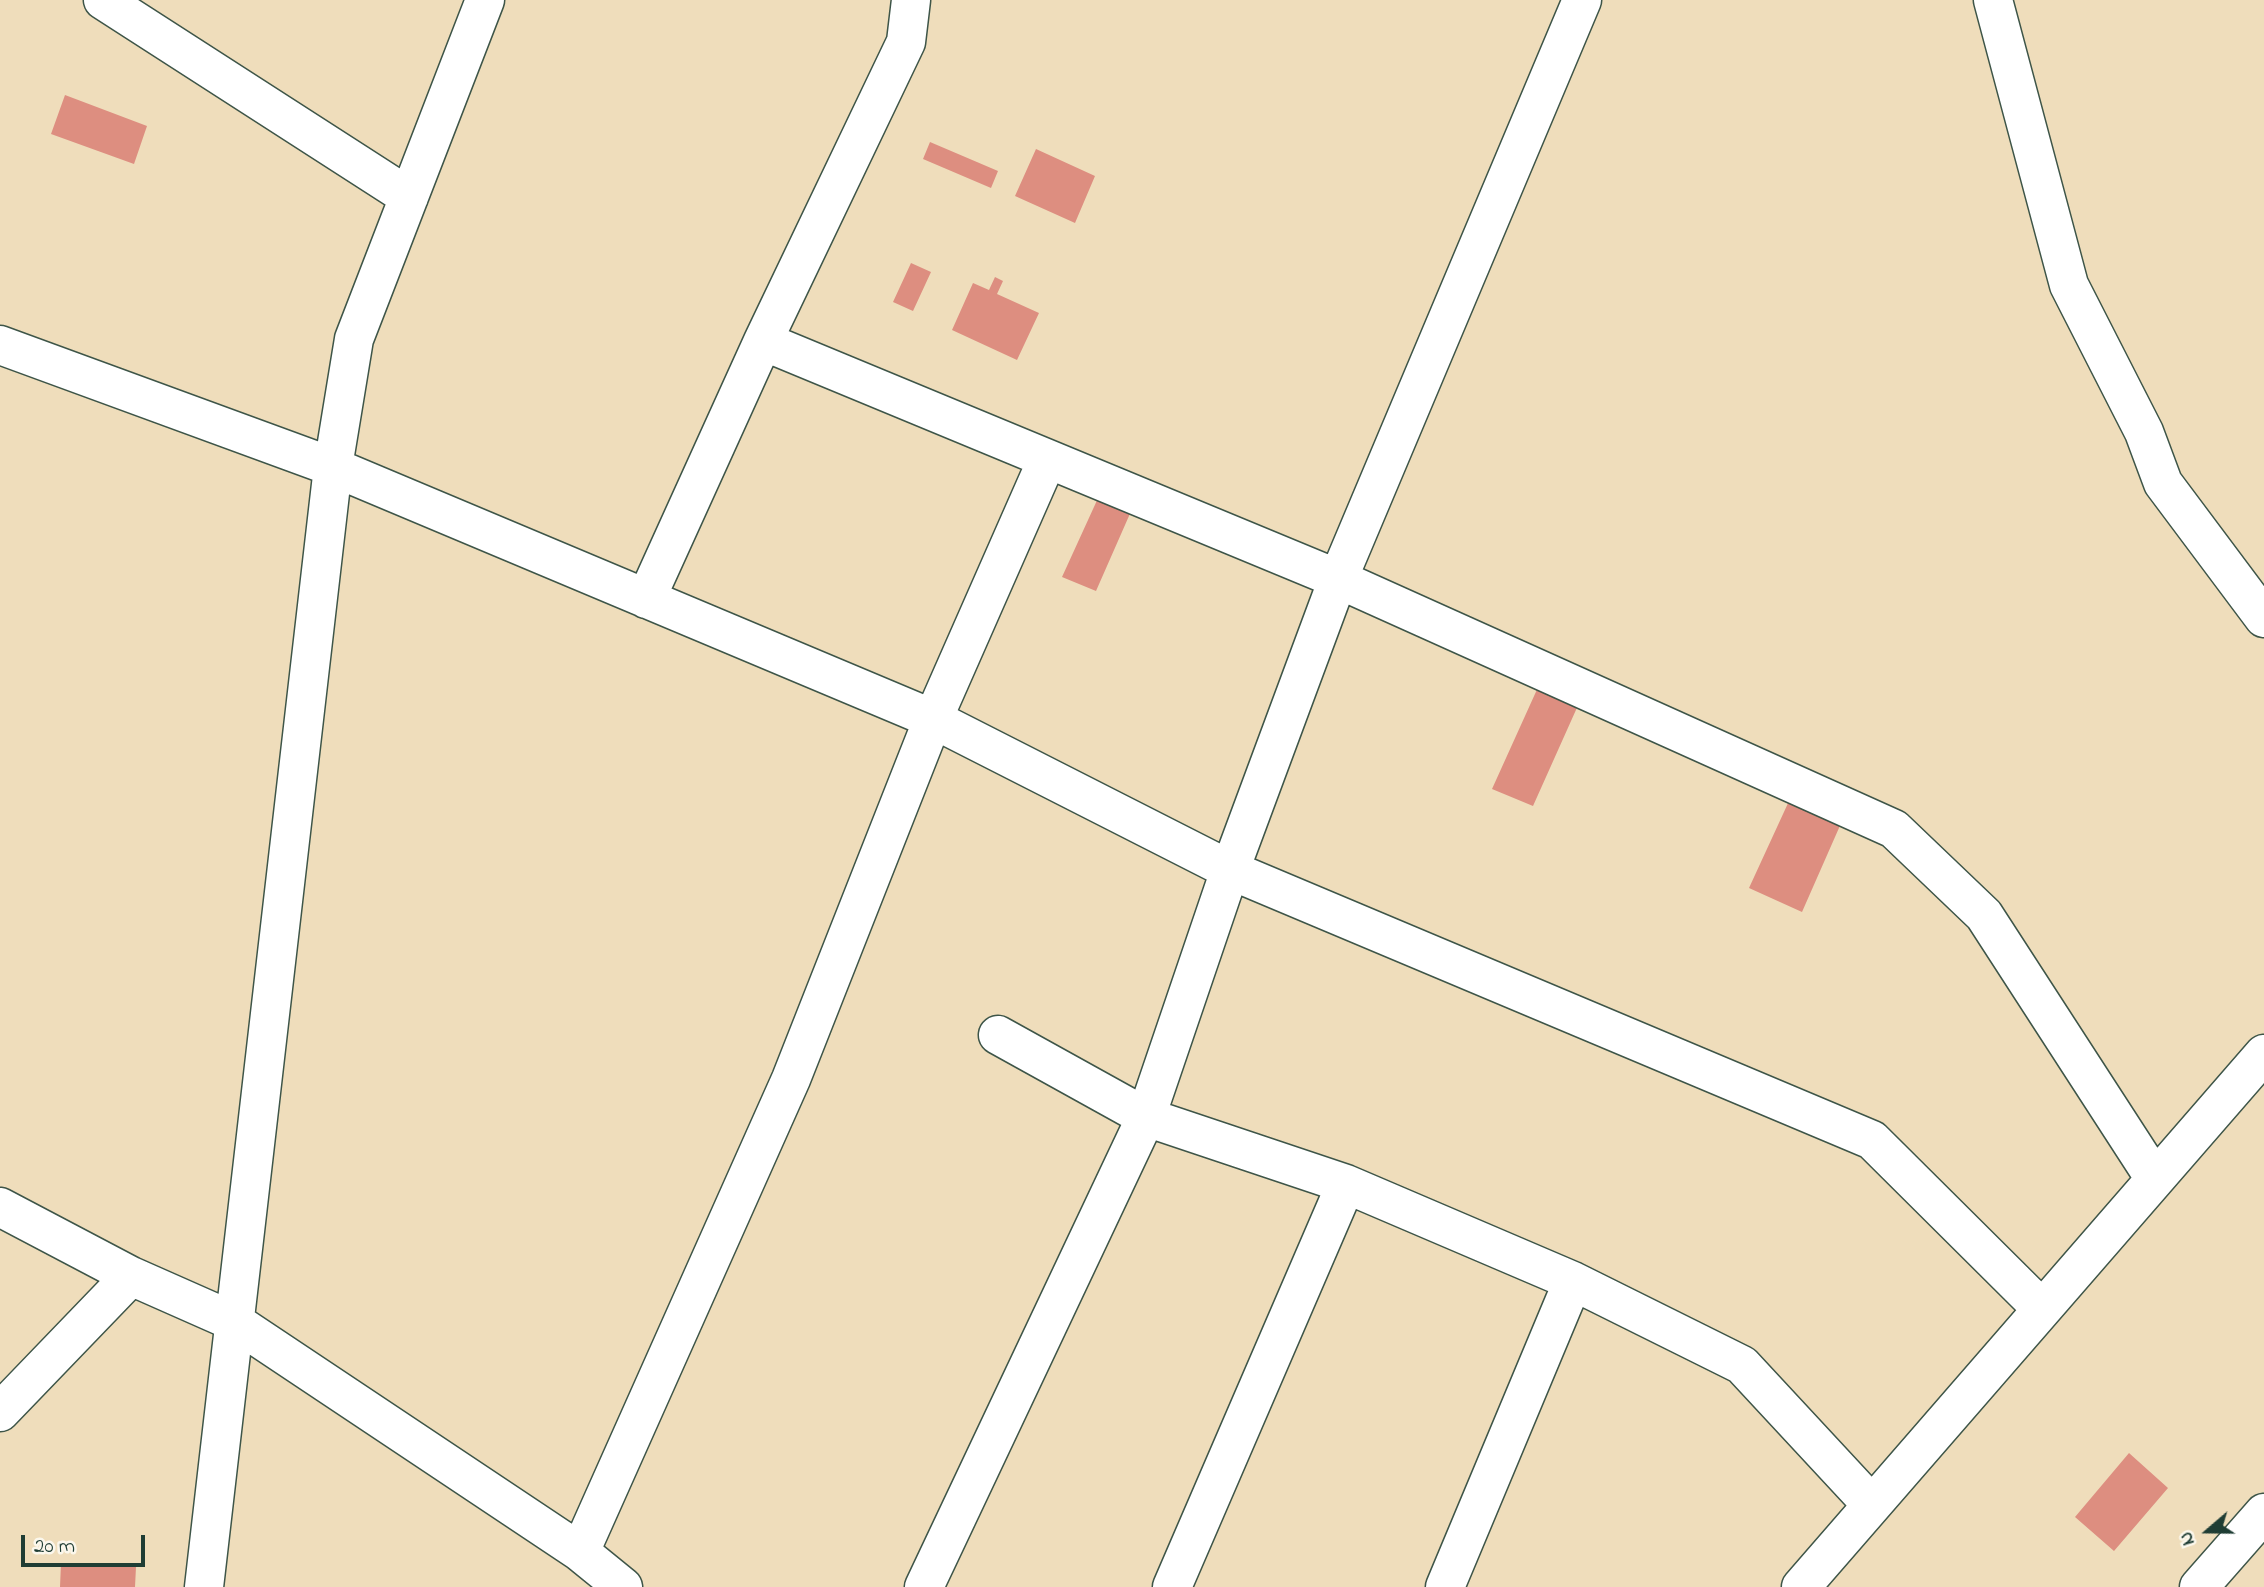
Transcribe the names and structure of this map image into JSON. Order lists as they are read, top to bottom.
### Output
{
  "scale_bar": "20 m",
  "north": "left"
}
